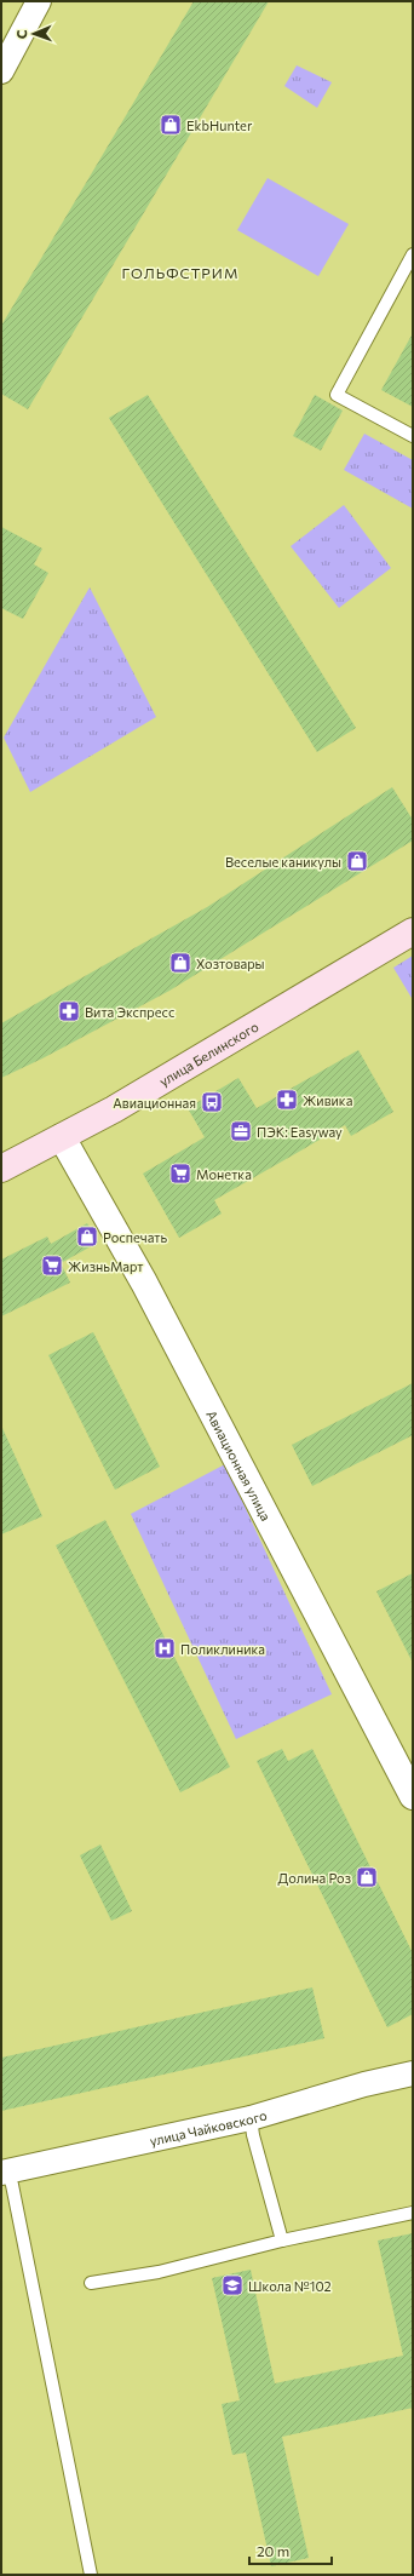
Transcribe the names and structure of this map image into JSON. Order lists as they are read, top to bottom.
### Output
{
  "streets": {
    "main road": ["улица Белинского"],
    "street": ["Авиационная улица", "улица Чайковского"]
  },
  "crossings": [
    ["улица Белинского", "Авиационная улица"]
  ],
  "districts": ["ГОЛЬФСТРИМ"],
  "places": {
    "shop": [
      "EkbHunter",
      "Веселые каникулы",
      "Хозтовары",
      "Роспечать",
      "Долина Роз"
    ],
    "pharmacy": ["Вита Экспресс", "Живика"],
    "bus stop": ["Авиационная"],
    "office": ["ПЭК: Easyway"],
    "supermarket": ["Монетка", "ЖизньМарт"],
    "hospital": ["Поликлиника"],
    "school or university": ["Школа №102"]
  },
  "scale_bar": "20 m",
  "north": "left"
}
